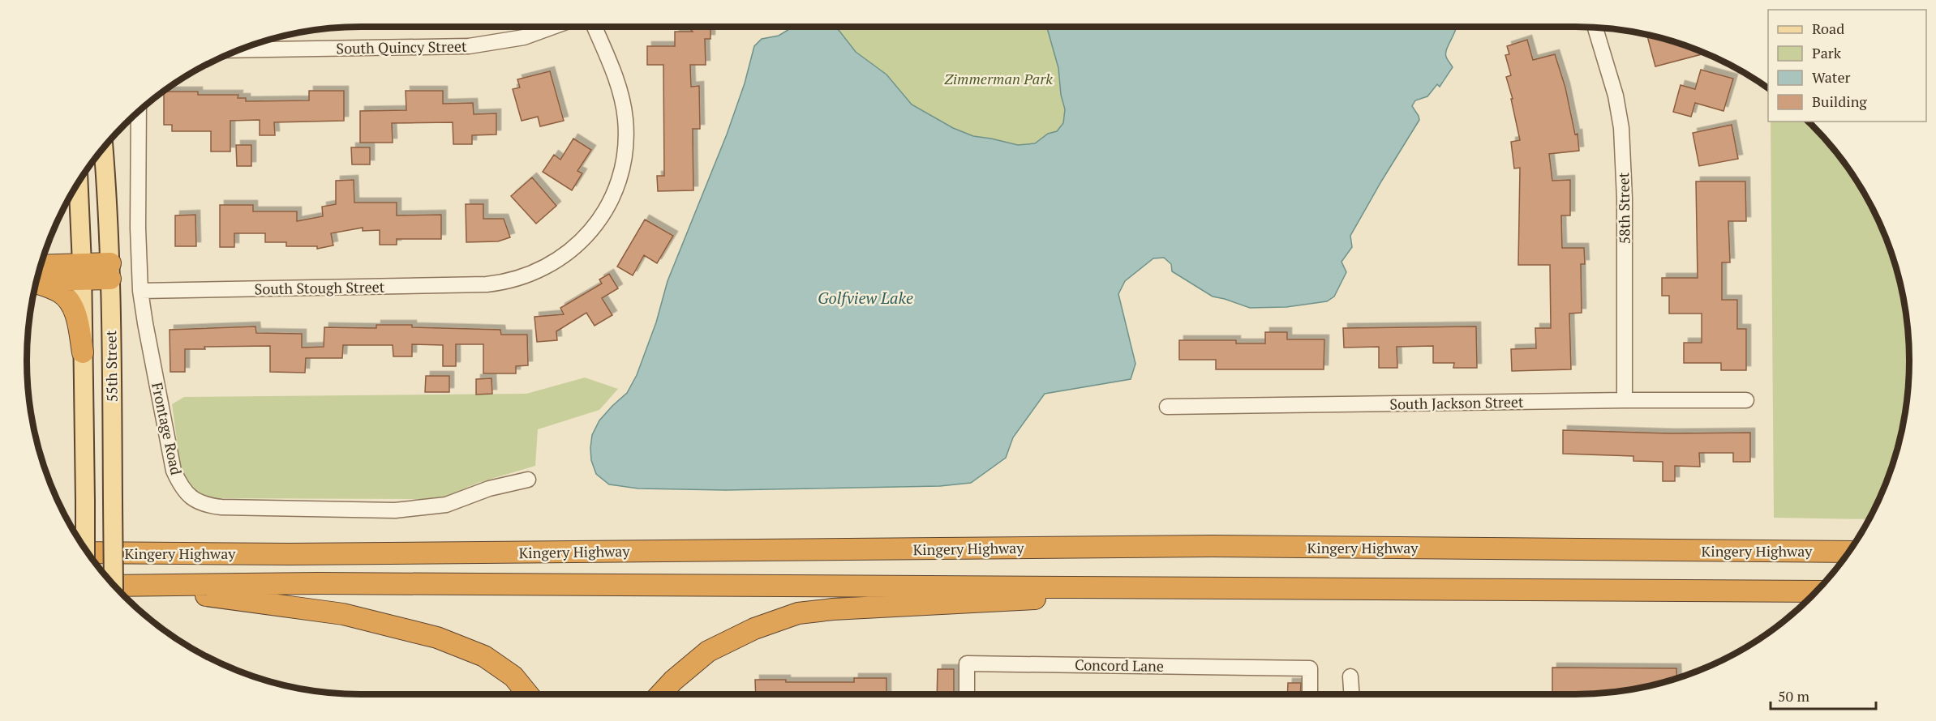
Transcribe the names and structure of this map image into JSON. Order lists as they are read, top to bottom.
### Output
{
  "streets": {
    "highway": ["Kingery Highway"],
    "main road": ["55th Street"],
    "street": [
      "South Quincy Street",
      "58th Street",
      "South Stough Street",
      "South Jackson Street",
      "Frontage Road",
      "Concord Lane"
    ]
  },
  "crossings": [
    ["58th Street", "South Jackson Street"],
    ["South Stough Street", "Frontage Road"]
  ],
  "water": ["Golfview Lake"],
  "parks": ["Zimmerman Park"],
  "legend": [
    "Road",
    "Park",
    "Water",
    "Building"
  ],
  "scale_bar": "50 m"
}
